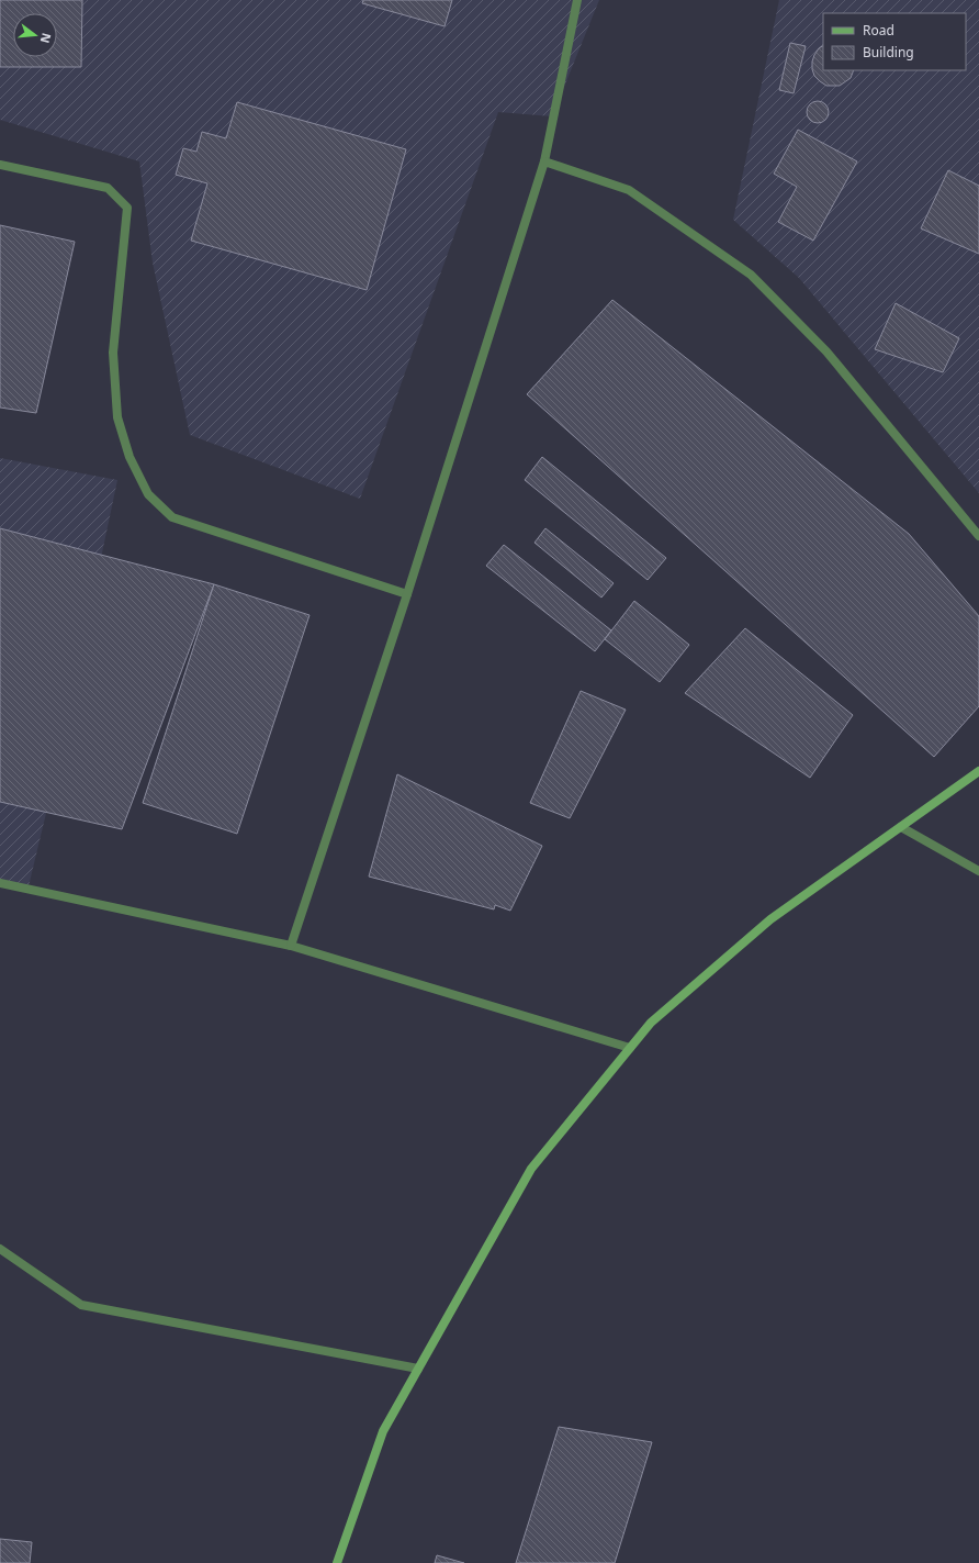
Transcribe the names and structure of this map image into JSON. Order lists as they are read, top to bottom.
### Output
{
  "legend": ["Road", "Building"],
  "north": "right"
}
